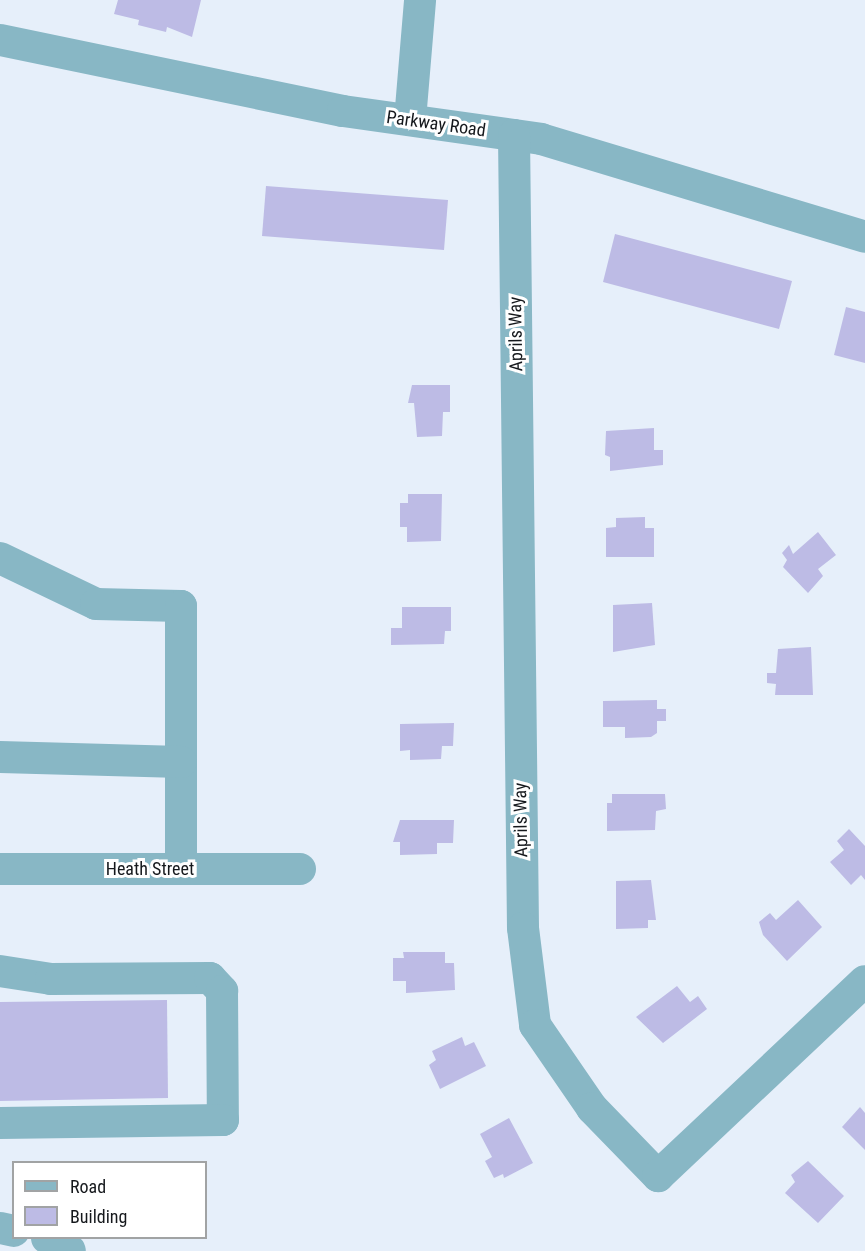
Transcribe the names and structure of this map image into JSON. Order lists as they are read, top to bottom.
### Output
{
  "streets": {
    "street": ["Parkway Road", "Aprils Way", "Heath Street"]
  },
  "crossings": [
    ["Parkway Road", "Aprils Way"]
  ],
  "legend": ["Road", "Building"]
}
